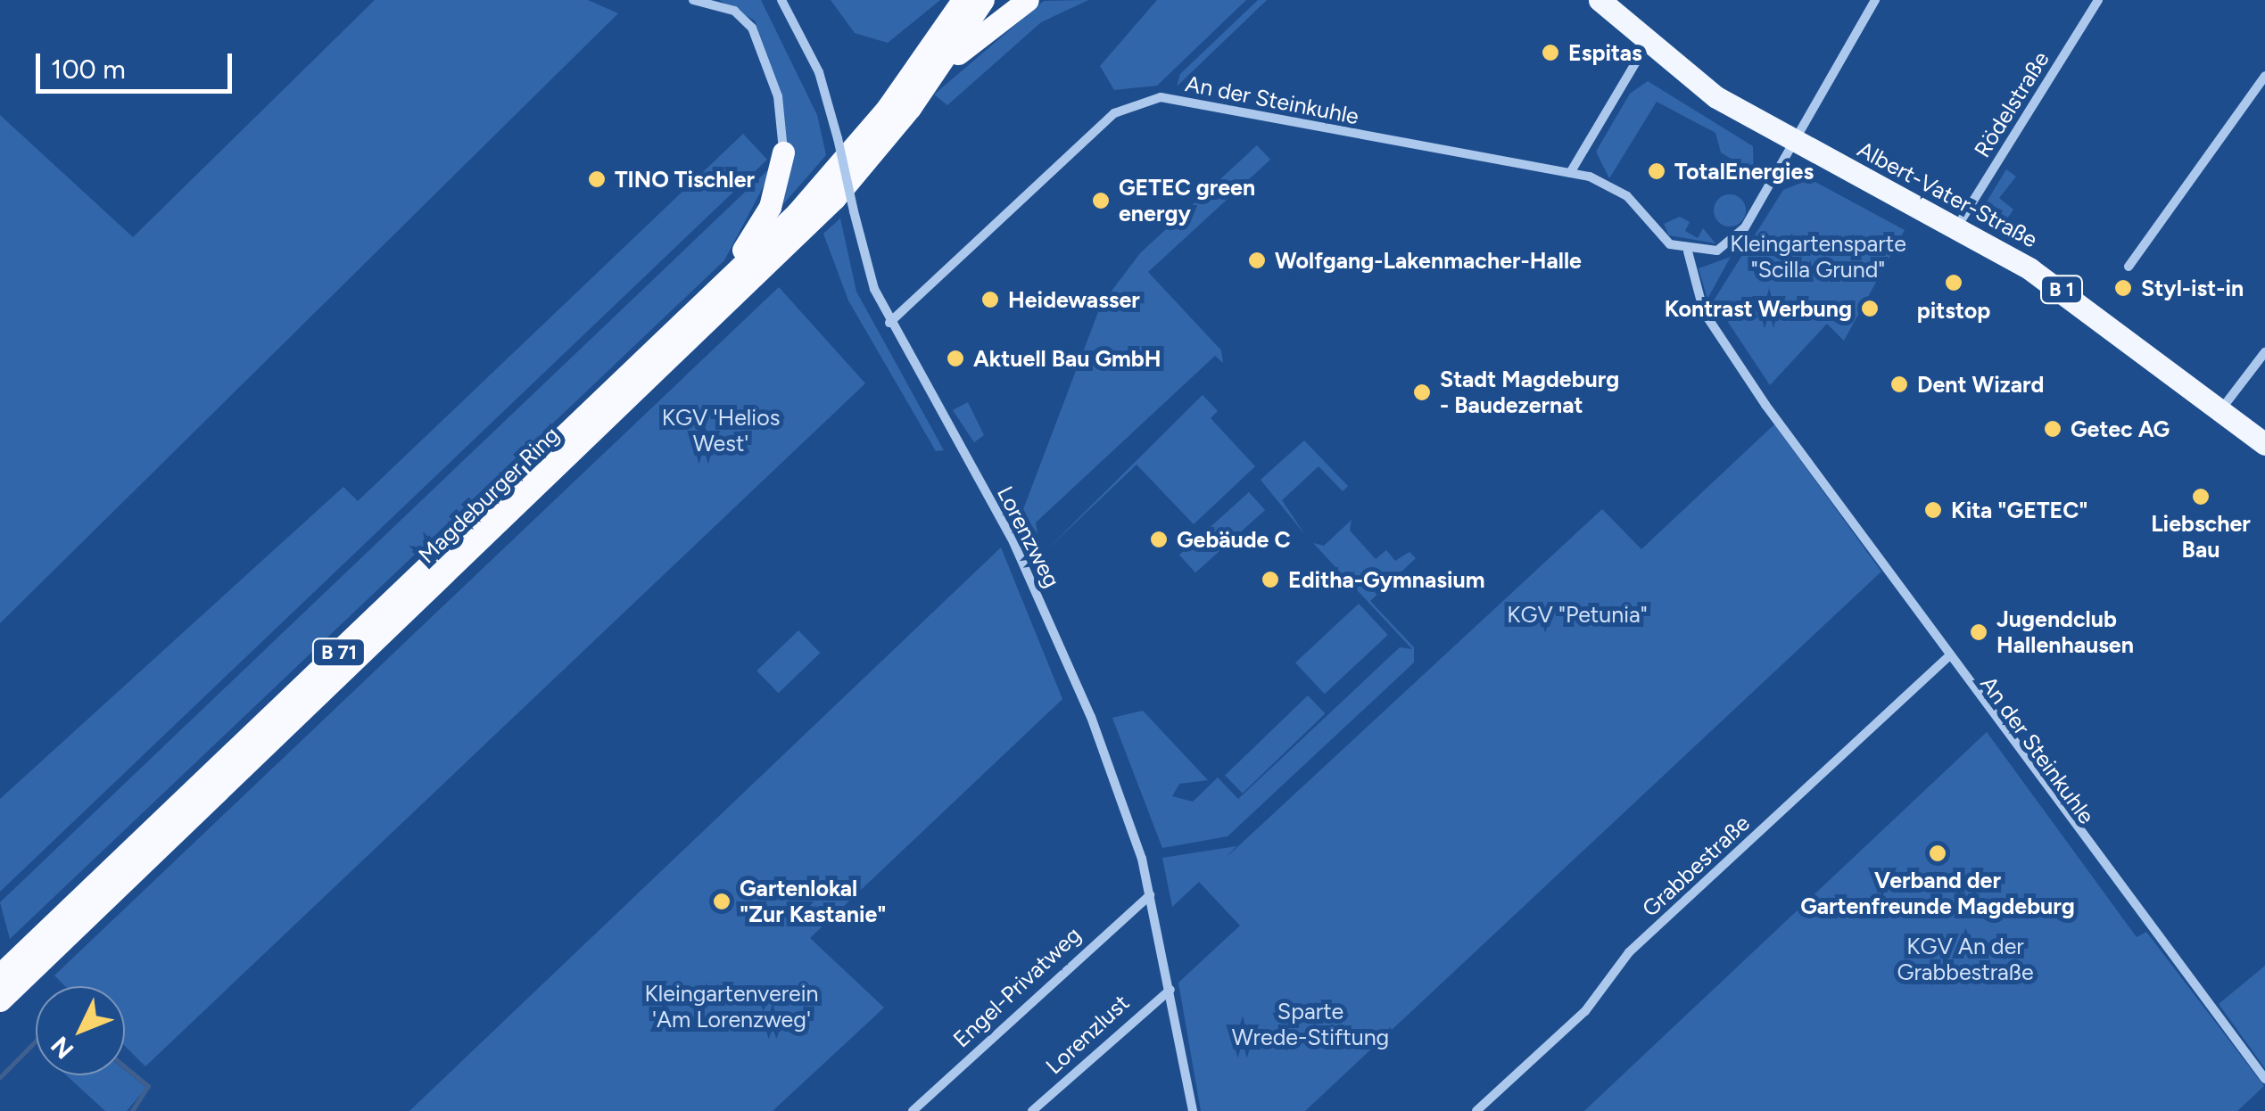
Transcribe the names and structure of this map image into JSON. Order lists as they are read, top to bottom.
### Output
{
  "streets": {
    "highway": ["Magdeburger Ring", "B 71"],
    "main road": ["Albert-Vater-Straße", "B 1"],
    "street": [
      "An der Steinkuhle",
      "Rödelstraße",
      "Lorenzweg",
      "Grabbestraße",
      "Engel-Privatweg",
      "Lorenzlust"
    ]
  },
  "crossings": [
    ["An der Steinkuhle", "Lorenzweg"],
    ["An der Steinkuhle", "Grabbestraße"],
    ["Rödelstraße", "Albert-Vater-Straße"],
    ["Lorenzweg", "Engel-Privatweg"],
    ["Lorenzweg", "Lorenzlust"]
  ],
  "parks": [
    "Kleingartensparte \"Scilla Grund\"",
    "KGV 'Helios West'",
    "KGV \"Petunia\"",
    "KGV An der Grabbestraße",
    "Kleingartenverein 'Am Lorenzweg'",
    "Sparte Wrede-Stiftung"
  ],
  "places": [
    "Espitas",
    "TotalEnergies",
    "TINO Tischler",
    "GETEC green energy",
    "Wolfgang-Lakenmacher-Halle",
    "pitstop",
    "Styl-ist-in",
    "Heidewasser",
    "Kontrast Werbung",
    "Aktuell Bau GmbH",
    "Dent Wizard",
    "Stadt Magdeburg - Baudezernat",
    "Getec AG",
    "Liebscher Bau",
    "Kita \"GETEC\"",
    "Gebäude C",
    "Editha-Gymnasium",
    "Jugendclub Hallenhausen",
    "Verband der Gartenfreunde Magdeburg",
    "Gartenlokal \"Zur Kastanie\""
  ],
  "scale_bar": "100 m",
  "north": "bottom left"
}
